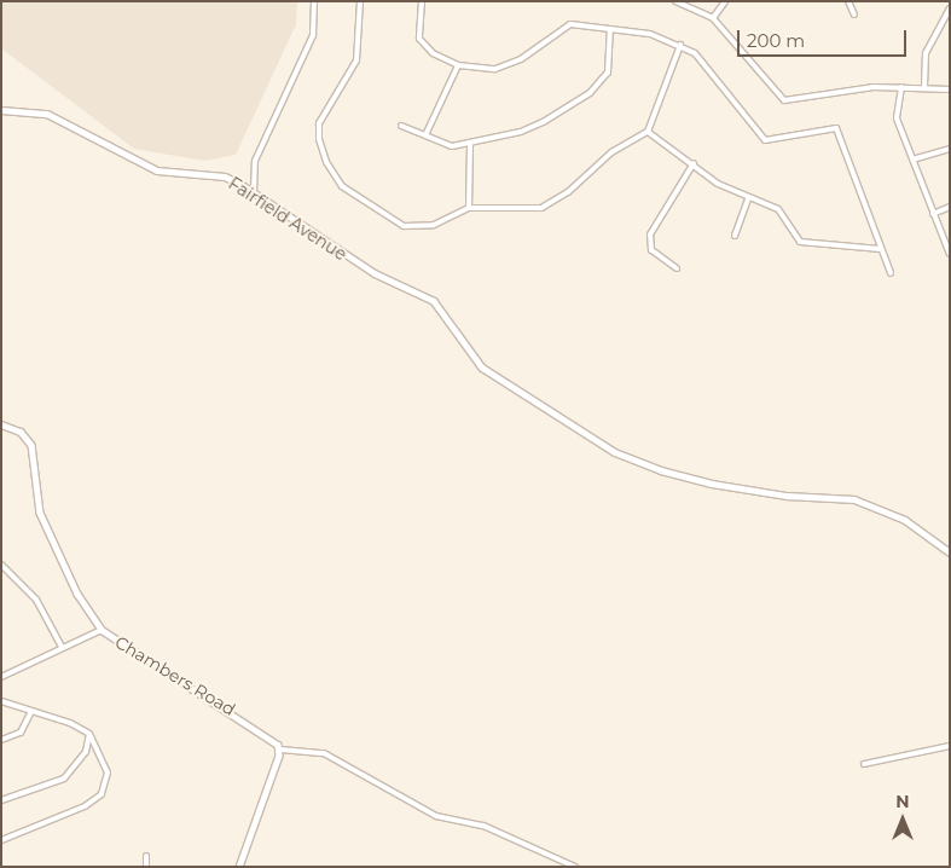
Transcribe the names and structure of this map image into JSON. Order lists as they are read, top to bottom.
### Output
{
  "streets": {
    "street": ["Fairfield Avenue", "Chambers Road"]
  },
  "scale_bar": "200 m",
  "north": "top"
}
